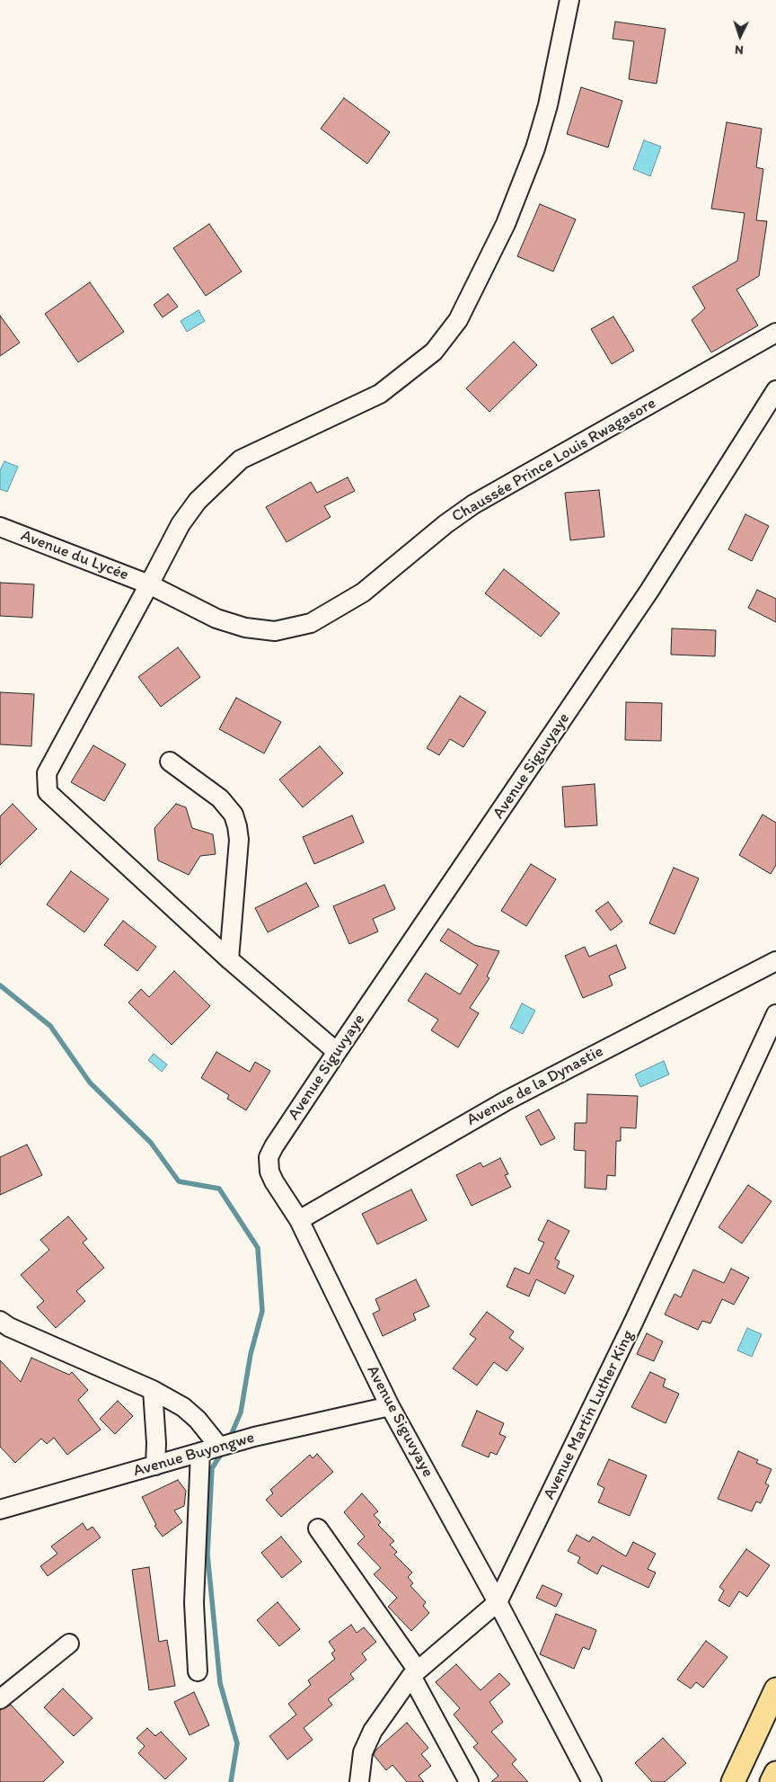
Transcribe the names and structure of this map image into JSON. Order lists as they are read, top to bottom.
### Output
{
  "streets": {
    "street": [
      "Chaussée Prince Louis Rwagasore",
      "Avenue du Lycée",
      "Avenue Siguvyaye",
      "Avenue de la Dynastie",
      "Avenue Martin Luther King",
      "Avenue Buyongwe"
    ]
  },
  "crossings": [
    ["Chaussée Prince Louis Rwagasore", "Avenue du Lycée"],
    ["Avenue Siguvyaye", "Avenue de la Dynastie"],
    ["Avenue Siguvyaye", "Avenue Martin Luther King"],
    ["Avenue Siguvyaye", "Avenue Buyongwe"]
  ],
  "north": "bottom"
}
